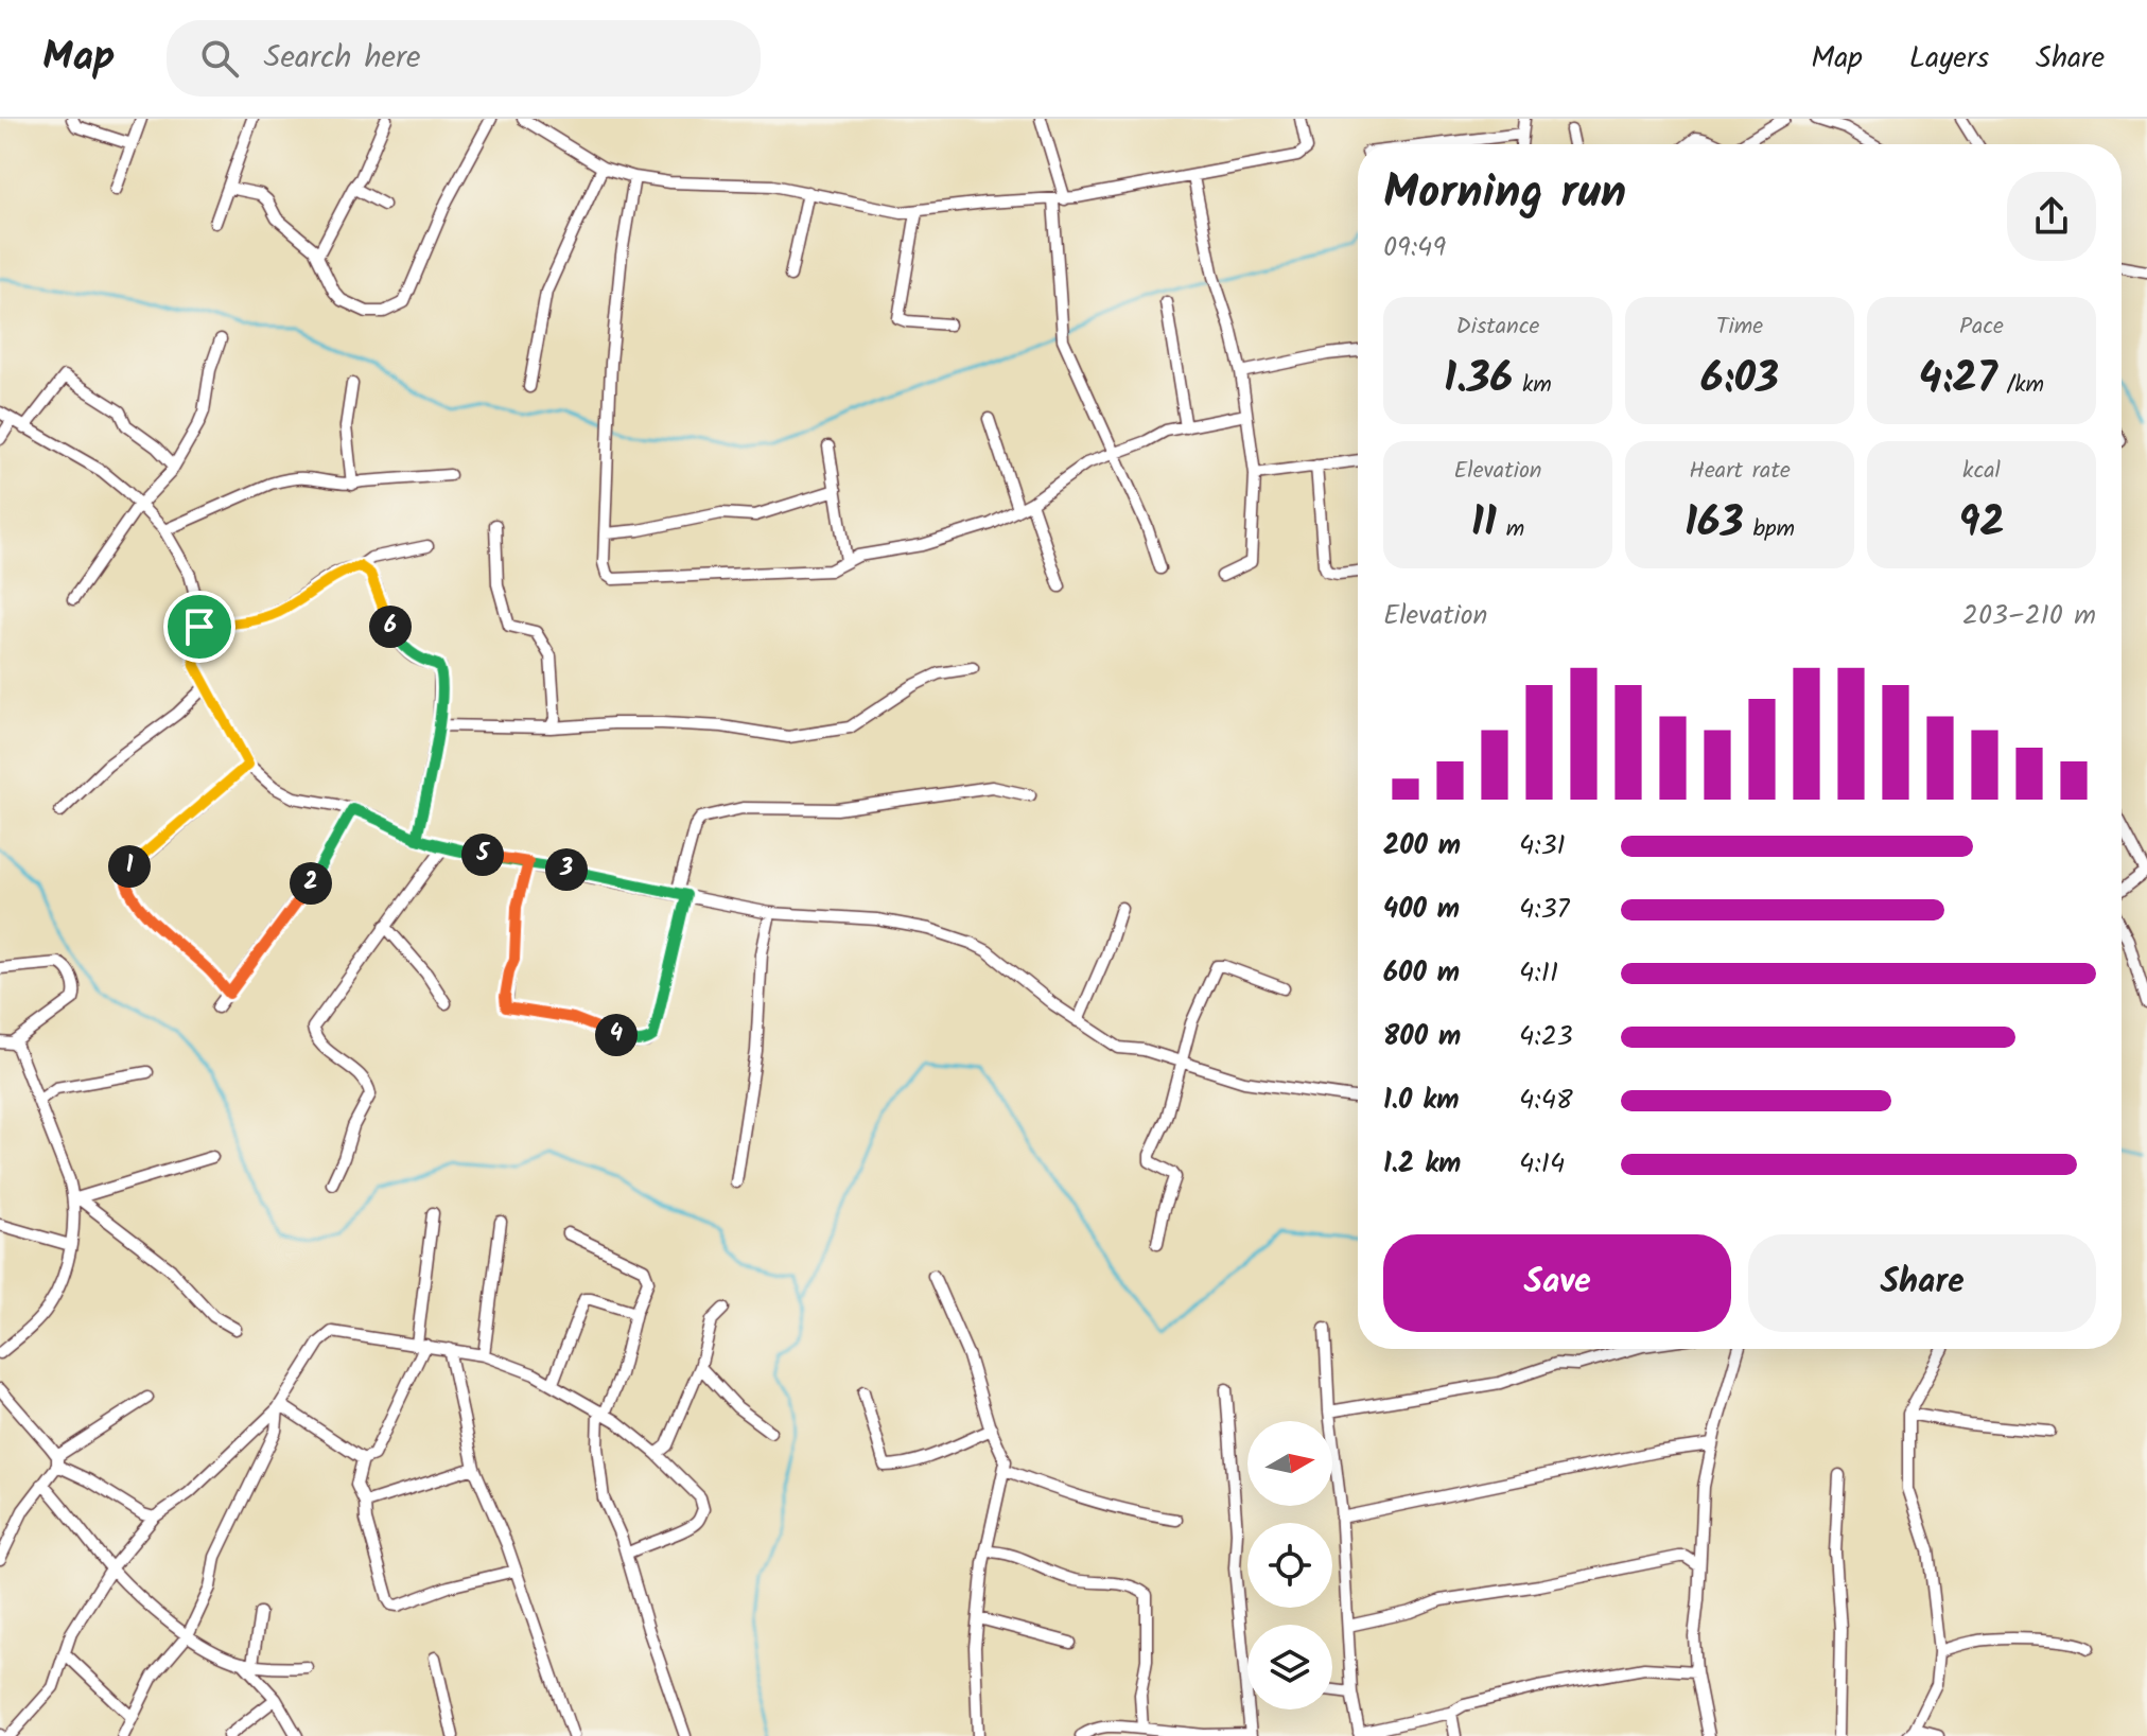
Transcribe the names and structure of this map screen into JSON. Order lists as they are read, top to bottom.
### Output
{
  "north": "right",
  "page": {
    "header": "Map",
    "search": "Search here",
    "nav": ["Map", "Layers", "Share"],
    "heading": ["Morning run", "09:49"],
    "stats": [
      ["Distance", "1.36 km"],
      ["Time", "6:03"],
      ["Pace", "4:27 /km"],
      ["Elevation", "11 m"],
      ["Heart rate", "163 bpm"],
      ["kcal", "92"]
    ],
    "chart": ["Elevation", "203–210 m"],
    "pins": [
      "6",
      "5",
      "1",
      "3",
      "2",
      "4"
    ],
    "list": [
      {
        "name": "200 m",
        "note": "4:31"
      },
      {
        "name": "400 m",
        "note": "4:37"
      },
      {
        "name": "600 m",
        "note": "4:11"
      },
      {
        "name": "800 m",
        "note": "4:23"
      },
      {
        "name": "1.0 km",
        "note": "4:48"
      },
      {
        "name": "1.2 km",
        "note": "4:14"
      }
    ],
    "buttons": ["Save", "Share"]
  }
}
